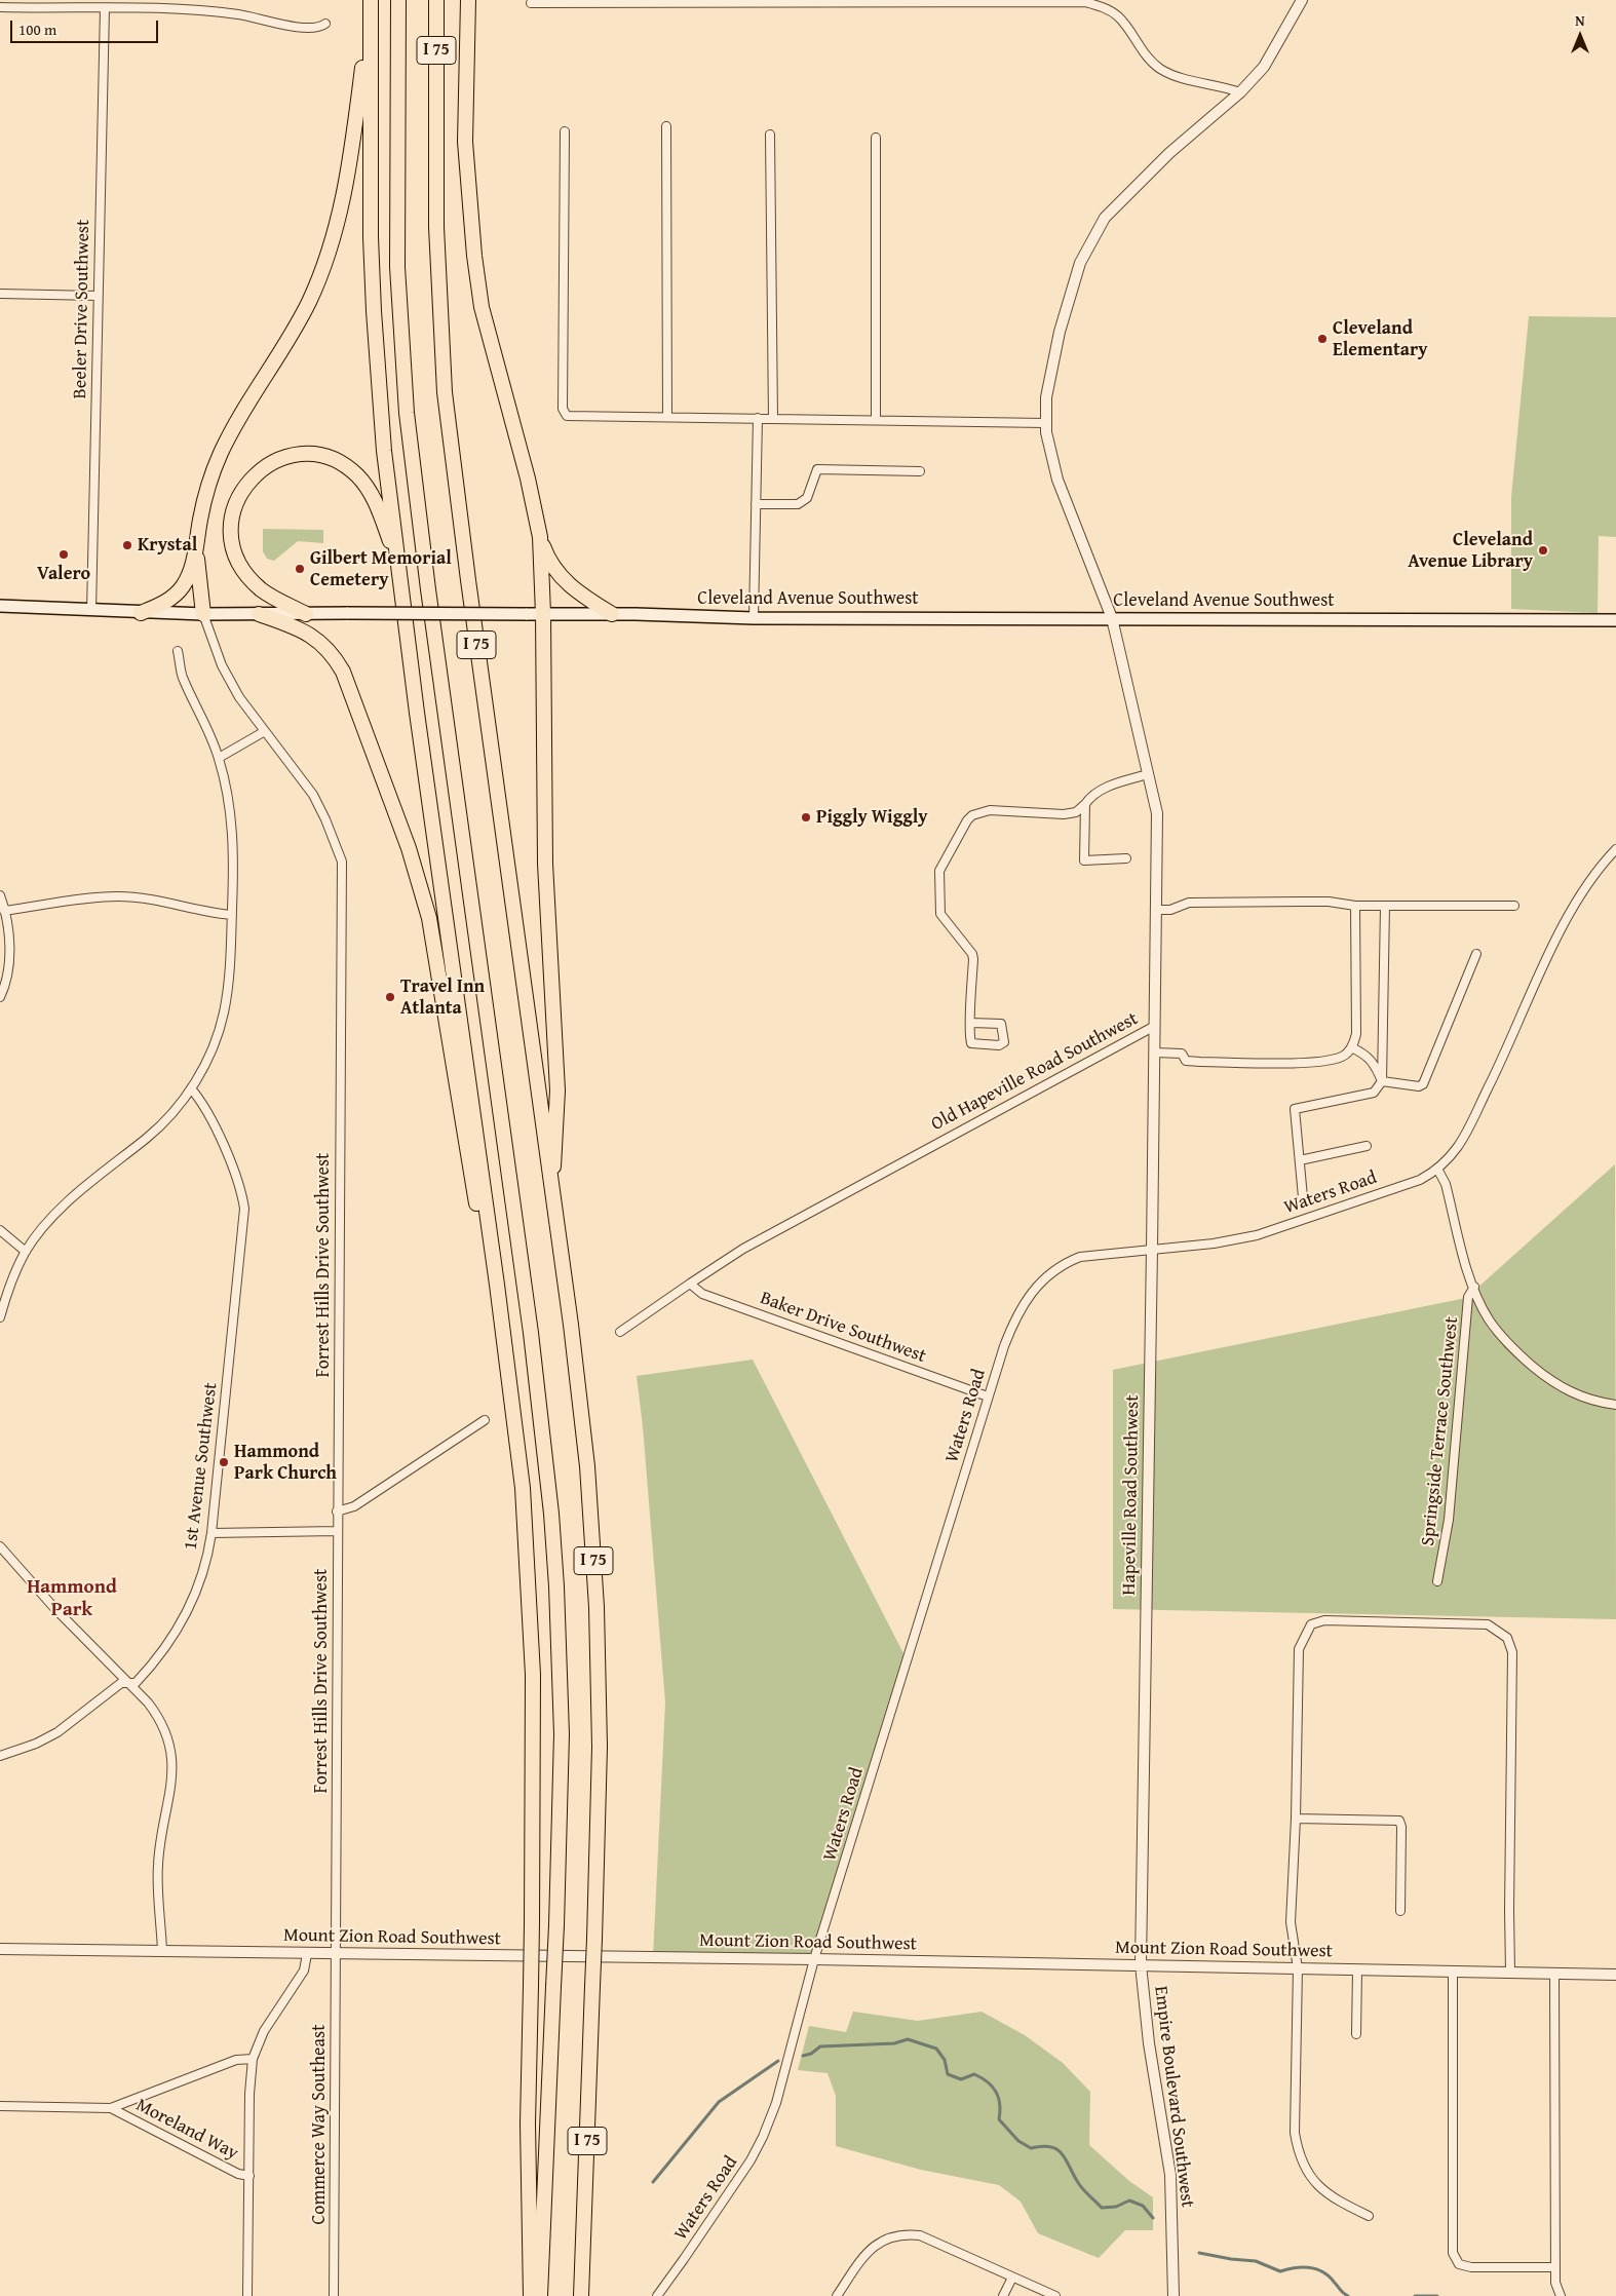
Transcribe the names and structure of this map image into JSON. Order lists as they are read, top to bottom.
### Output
{
  "streets": {
    "highway": ["I 75"],
    "main road": ["Cleveland Avenue Southwest"],
    "street": [
      "Beeler Drive Southwest",
      "Old Hapeville Road Southwest",
      "Waters Road",
      "Forrest Hills Drive Southwest",
      "Baker Drive Southwest",
      "Springside Terrace Southwest",
      "1st Avenue Southwest",
      "Hapeville Road Southwest",
      "Mount Zion Road Southwest",
      "Empire Boulevard Southwest",
      "Commerce Way Southeast",
      "Moreland Way"
    ]
  },
  "crossings": [
    ["Beeler Drive Southwest", "Cleveland Avenue Southwest"],
    ["Cleveland Avenue Southwest", "Old Hapeville Road Southwest"],
    ["Cleveland Avenue Southwest", "Forrest Hills Drive Southwest"],
    ["Old Hapeville Road Southwest", "Baker Drive Southwest"],
    ["Old Hapeville Road Southwest", "Hapeville Road Southwest"],
    ["Waters Road", "Baker Drive Southwest"],
    ["Waters Road", "Hapeville Road Southwest"],
    ["Waters Road", "Mount Zion Road Southwest"],
    ["Forrest Hills Drive Southwest", "Mount Zion Road Southwest"],
    ["Forrest Hills Drive Southwest", "Commerce Way Southeast"],
    ["Hapeville Road Southwest", "Mount Zion Road Southwest"],
    ["Hapeville Road Southwest", "Empire Boulevard Southwest"],
    ["Mount Zion Road Southwest", "Empire Boulevard Southwest"],
    ["Mount Zion Road Southwest", "Commerce Way Southeast"]
  ],
  "districts": ["Hammond Park"],
  "places": [
    "Cleveland Elementary",
    "Krystal",
    "Cleveland Avenue Library",
    "Valero",
    "Gilbert Memorial Cemetery",
    "Piggly Wiggly",
    "Travel Inn Atlanta",
    "Hammond Park Church"
  ],
  "scale_bar": "100 m",
  "north": "top"
}
